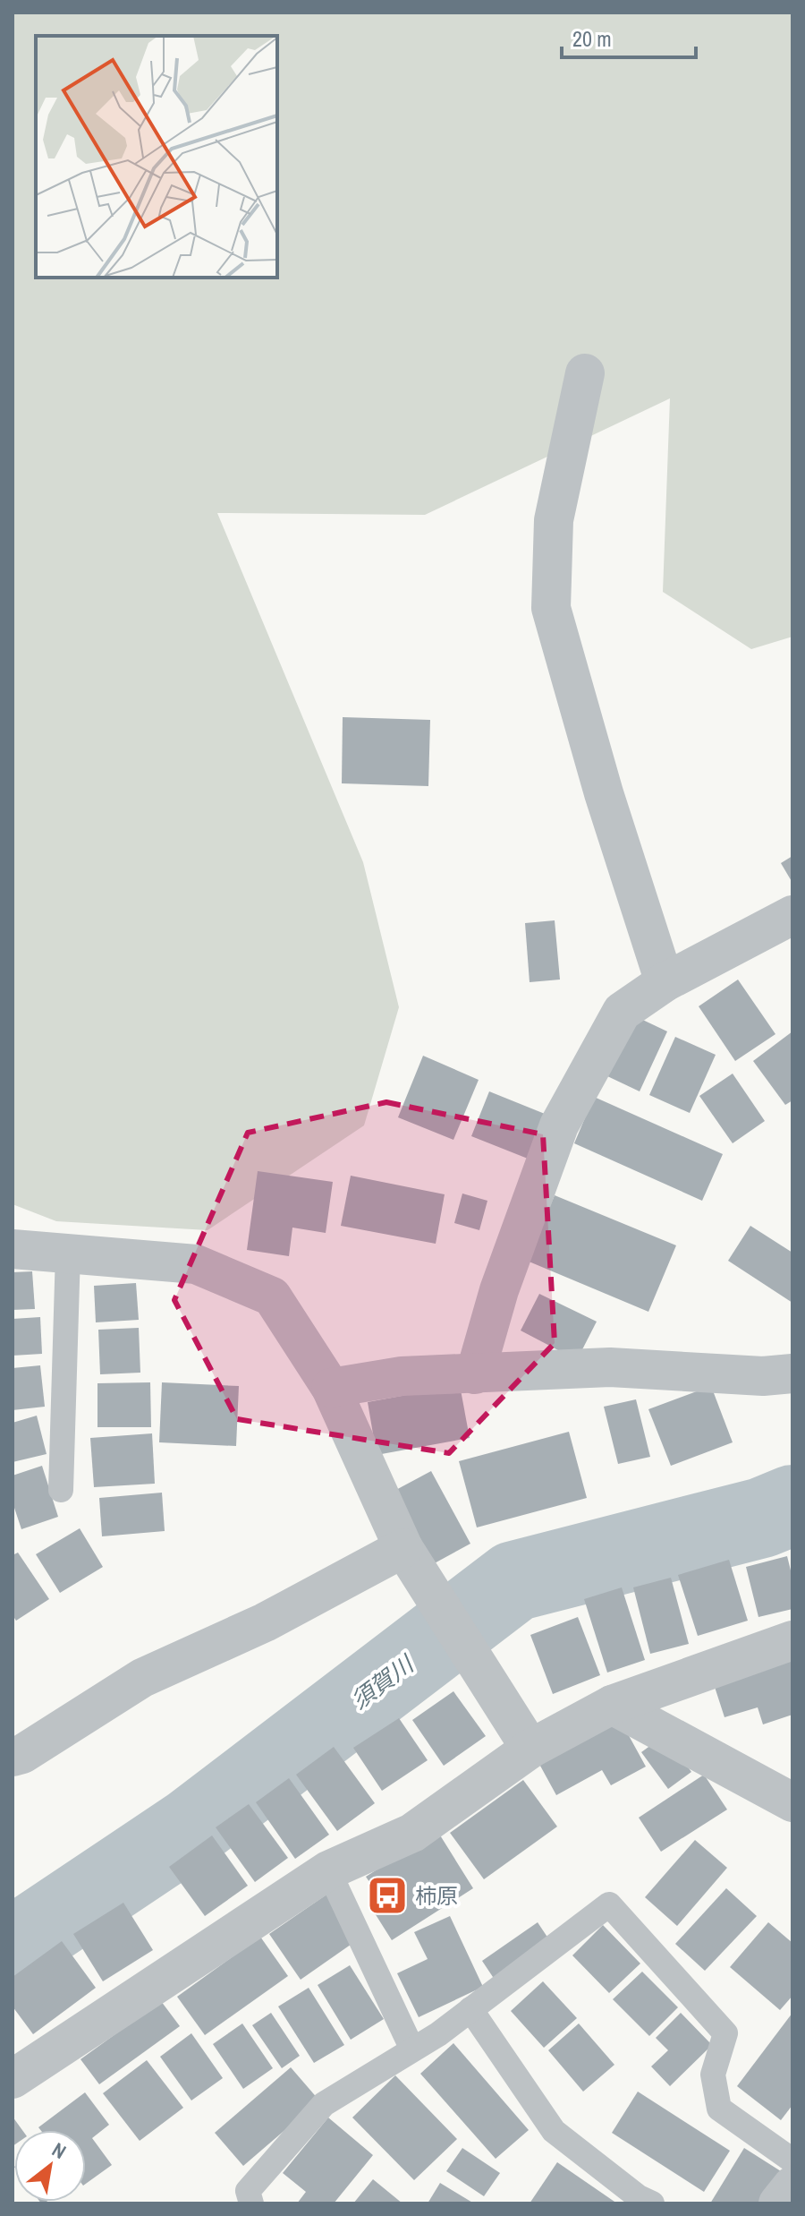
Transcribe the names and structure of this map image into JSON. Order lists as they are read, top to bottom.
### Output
{
  "water": ["須賀川"],
  "places": {
    "bus stop": ["柿原"]
  },
  "scale_bar": "20 m",
  "north": "top right"
}
